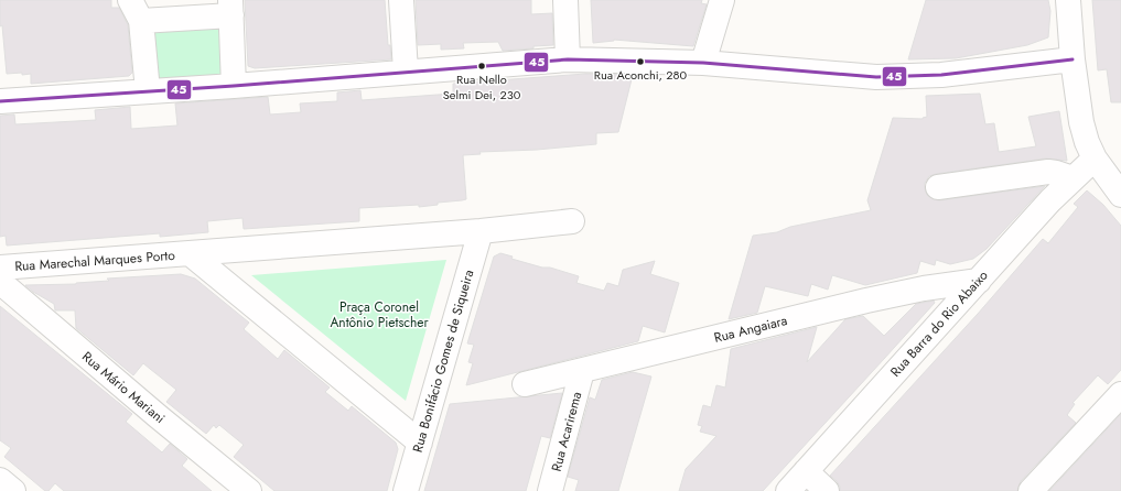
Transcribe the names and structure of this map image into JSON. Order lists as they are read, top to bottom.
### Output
{
  "streets": {
    "street": [
      "Rua Marechal Marques Porto",
      "Rua Barra do Rio Abaixo",
      "Rua Angaiara",
      "Rua Bonifácio Gomes de Siqueira",
      "Rua Mário Mariani",
      "Rua Acarirema"
    ]
  },
  "crossings": [
    ["Rua Barra do Rio Abaixo", "Rua Angaiara"],
    ["Rua Angaiara", "Rua Acarirema"]
  ],
  "parks": ["Praça Coronel Antônio Pietscher"],
  "places": ["Rua Aconchi, 280", "Rua Nello Selmi Dei, 230"],
  "lines": ["transit line 45"]
}
